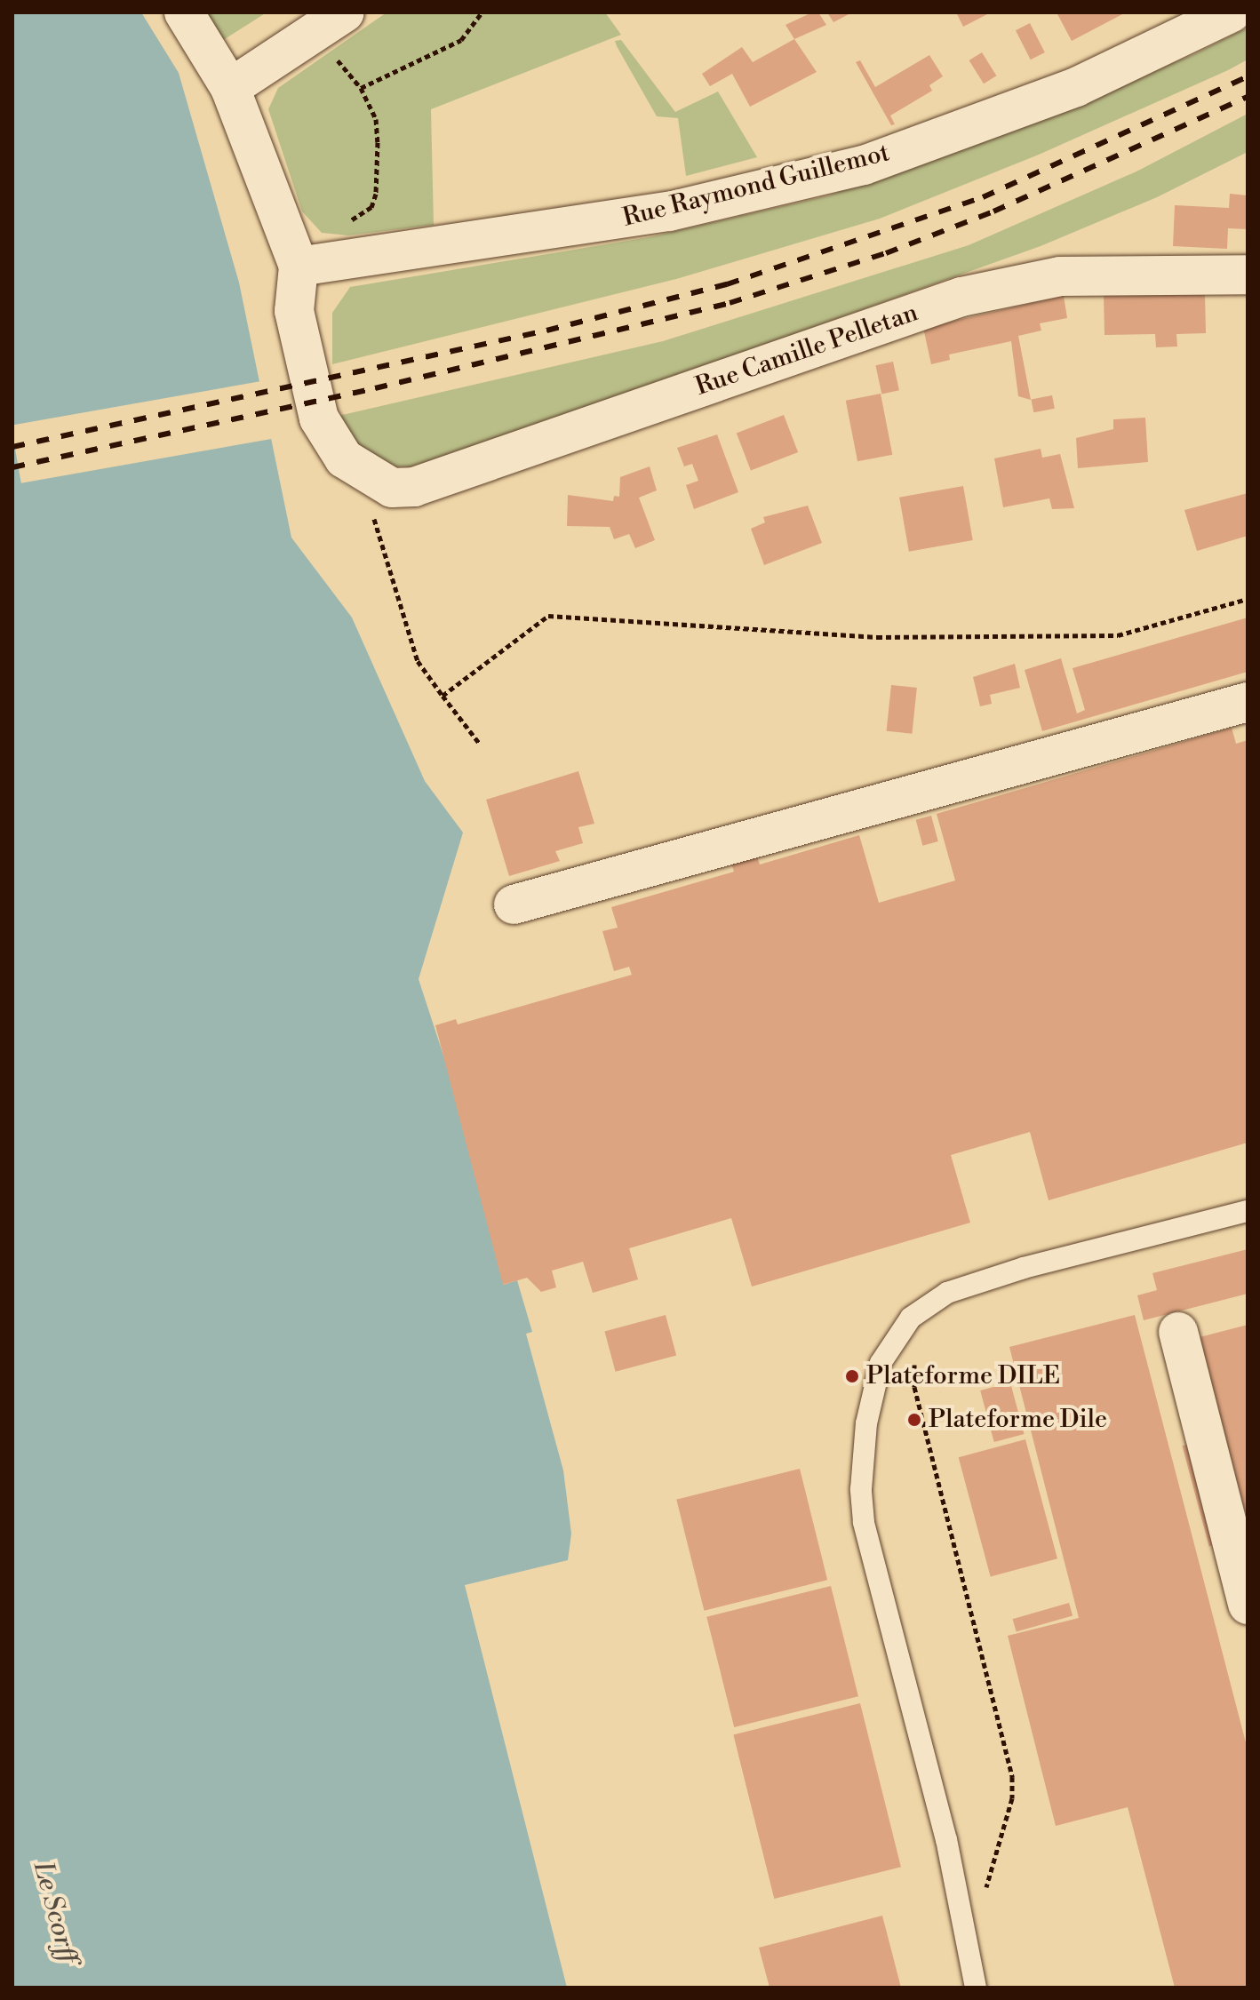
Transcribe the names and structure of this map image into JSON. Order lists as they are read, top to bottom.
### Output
{
  "streets": {
    "street": ["Rue Raymond Guillemot", "Rue Camille Pelletan"]
  },
  "water": ["Le Scorff"],
  "places": ["Plateforme DILE", "Plateforme Dile"]
}
